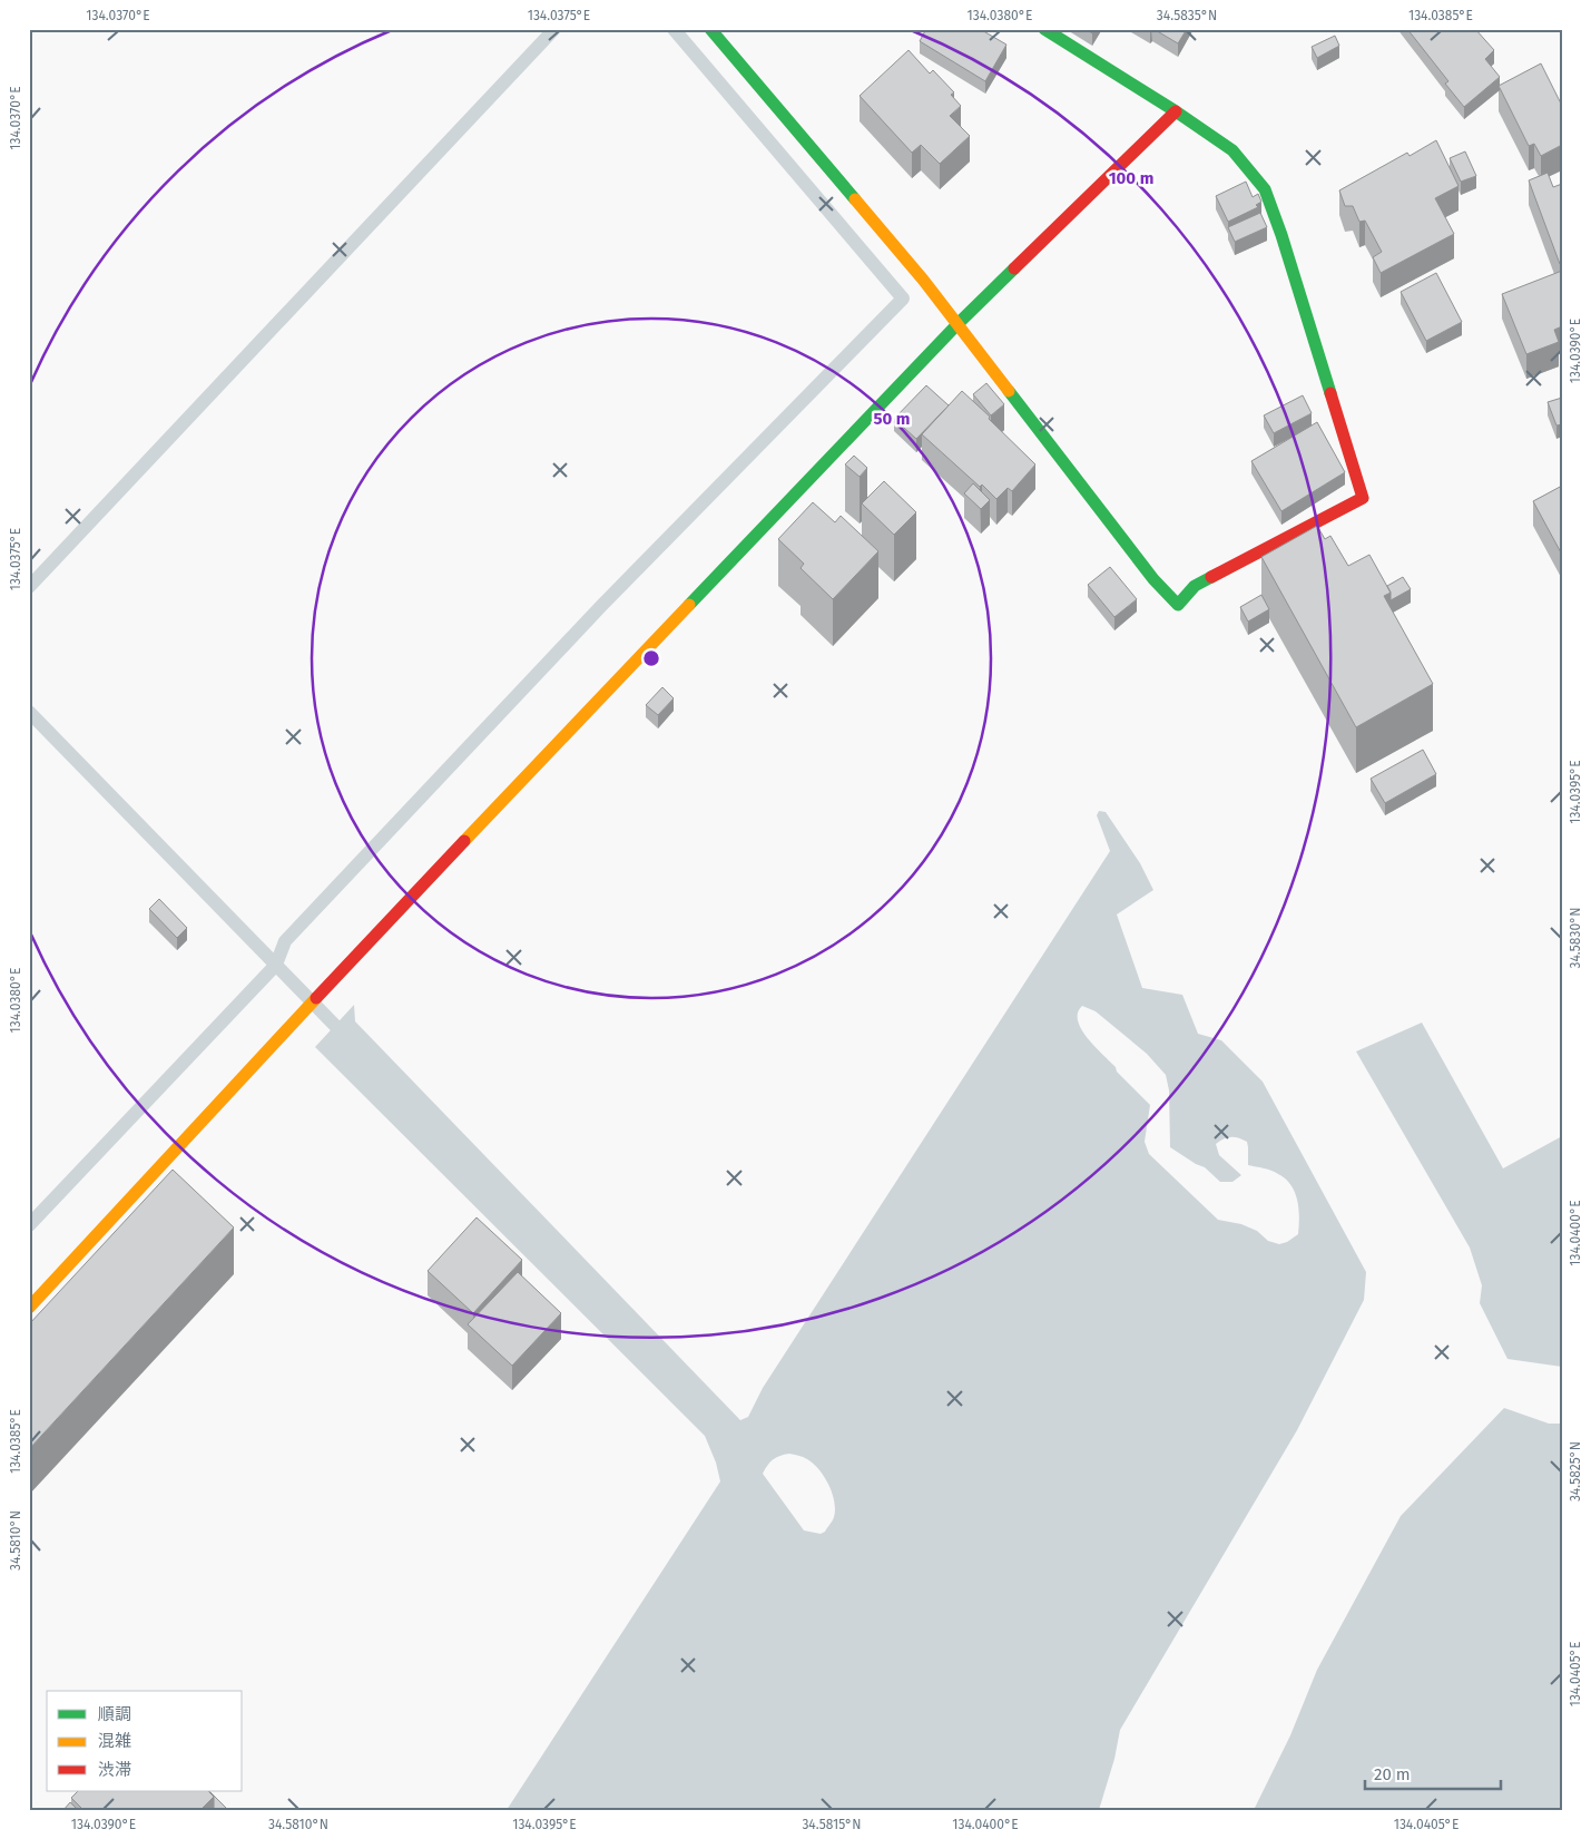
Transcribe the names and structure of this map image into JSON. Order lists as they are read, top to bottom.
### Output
{
  "legend": ["順調", "混雑", "渋滞"],
  "scale_bar": "20 m",
  "coordinates": [
    "134.0370°E",
    "134.0375°E",
    "134.0380°E",
    "34.5835°N",
    "134.0385°E",
    "134.0390°E",
    "134.0395°E",
    "34.5830°N",
    "134.0400°E",
    "34.5825°N",
    "34.5810°N",
    "134.0405°E",
    "34.5815°N"
  ],
  "rings": ["100 m", "50 m"]
}
